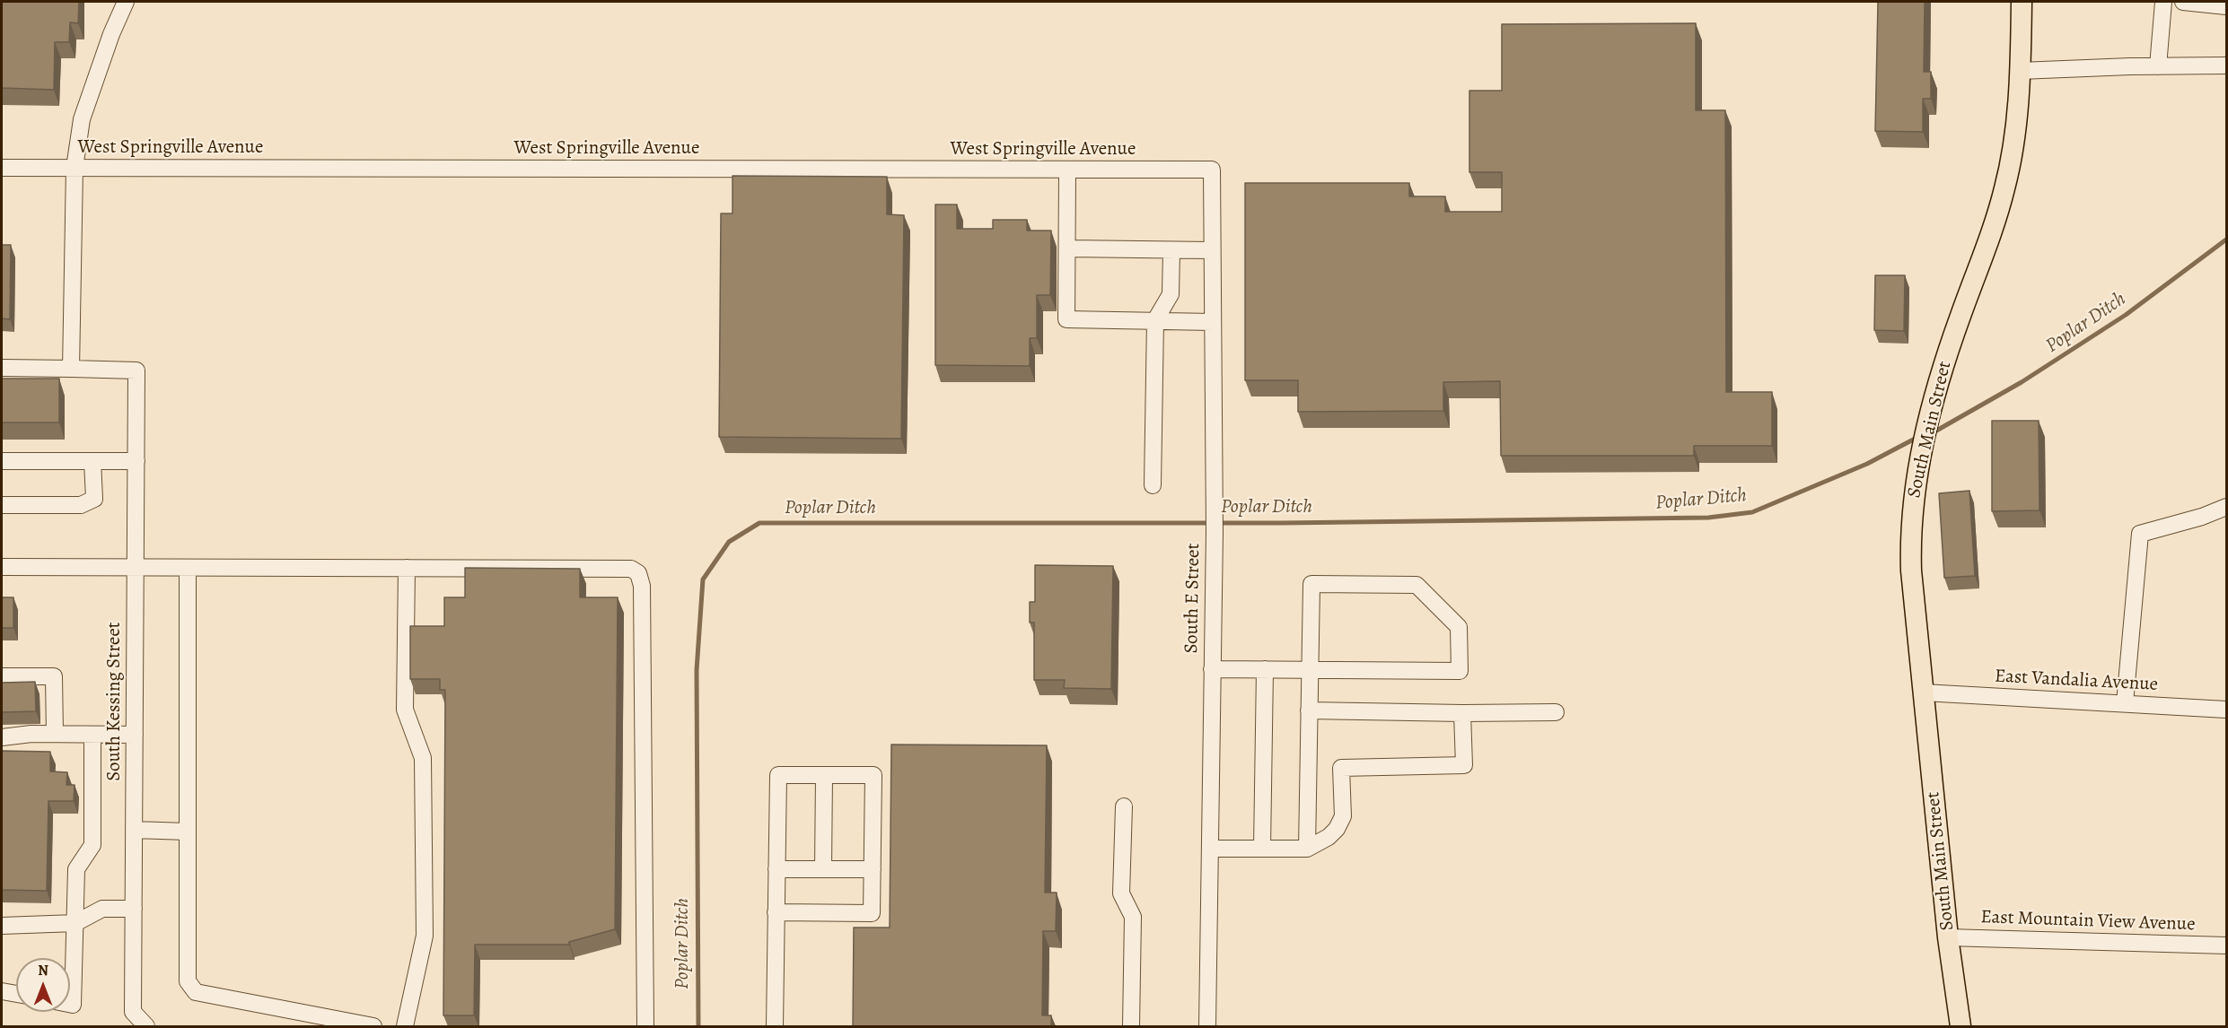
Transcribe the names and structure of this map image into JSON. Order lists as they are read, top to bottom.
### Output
{
  "streets": {
    "main road": ["South Main Street"],
    "street": [
      "West Springville Avenue",
      "South E Street",
      "East Vandalia Avenue",
      "South Kessing Street",
      "East Mountain View Avenue"
    ]
  },
  "crossings": [
    ["West Springville Avenue", "South E Street"],
    ["South Main Street", "East Vandalia Avenue"],
    ["South Main Street", "East Mountain View Avenue"]
  ],
  "water": ["Poplar Ditch"],
  "north": "top"
}
